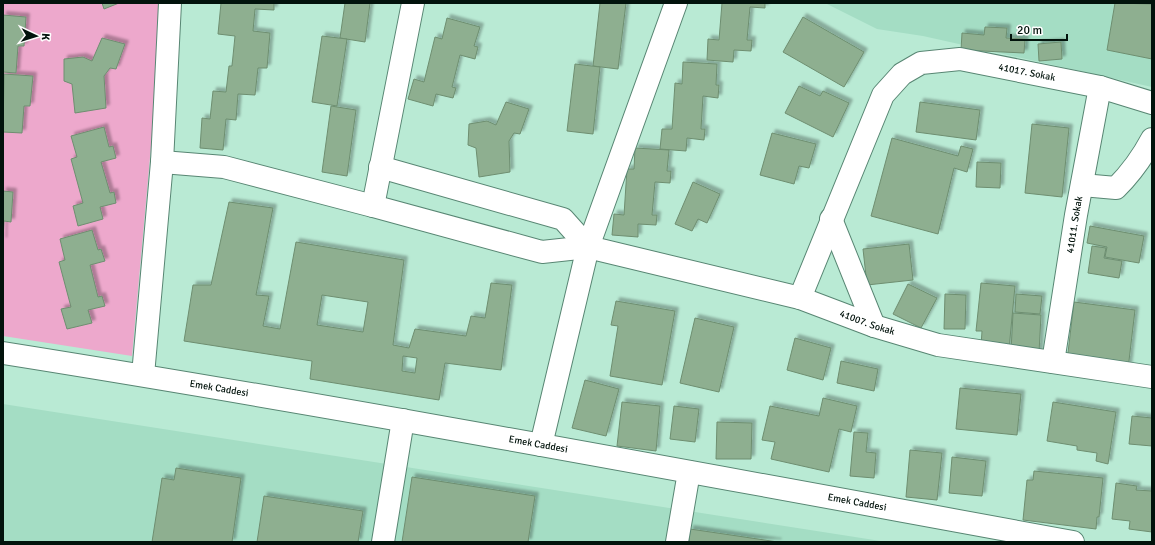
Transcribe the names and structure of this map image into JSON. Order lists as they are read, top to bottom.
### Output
{
  "streets": {
    "street": [
      "41017. Sokak",
      "41011. Sokak",
      "41007. Sokak",
      "Emek Caddesi"
    ]
  },
  "crossings": [
    ["41017. Sokak", "41011. Sokak"],
    ["41017. Sokak", "41007. Sokak"],
    ["41011. Sokak", "41007. Sokak"]
  ],
  "scale_bar": "20 m",
  "north": "right"
}
